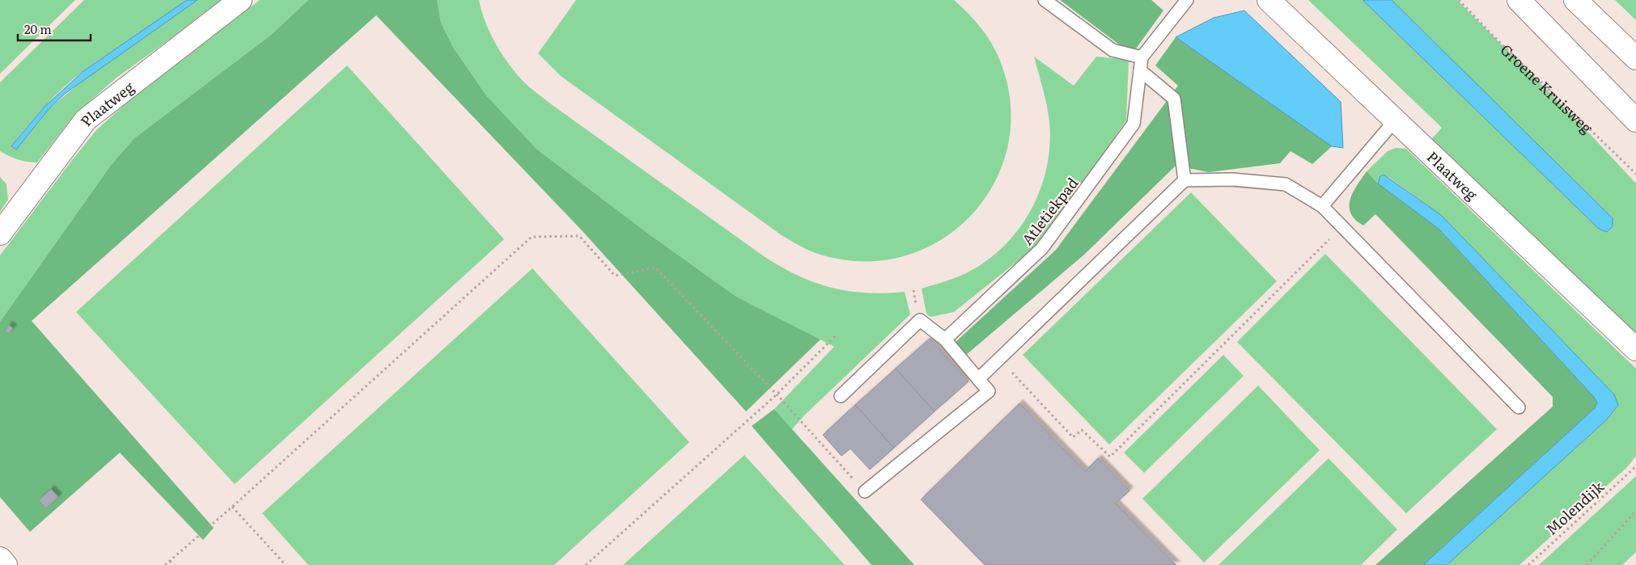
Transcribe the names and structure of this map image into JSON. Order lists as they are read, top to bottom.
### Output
{
  "streets": {
    "street": ["Plaatweg"],
    "lane": ["Atletiekpad"],
    "path": ["Groene Kruisweg", "Molendijk"]
  },
  "scale_bar": "20 m"
}
